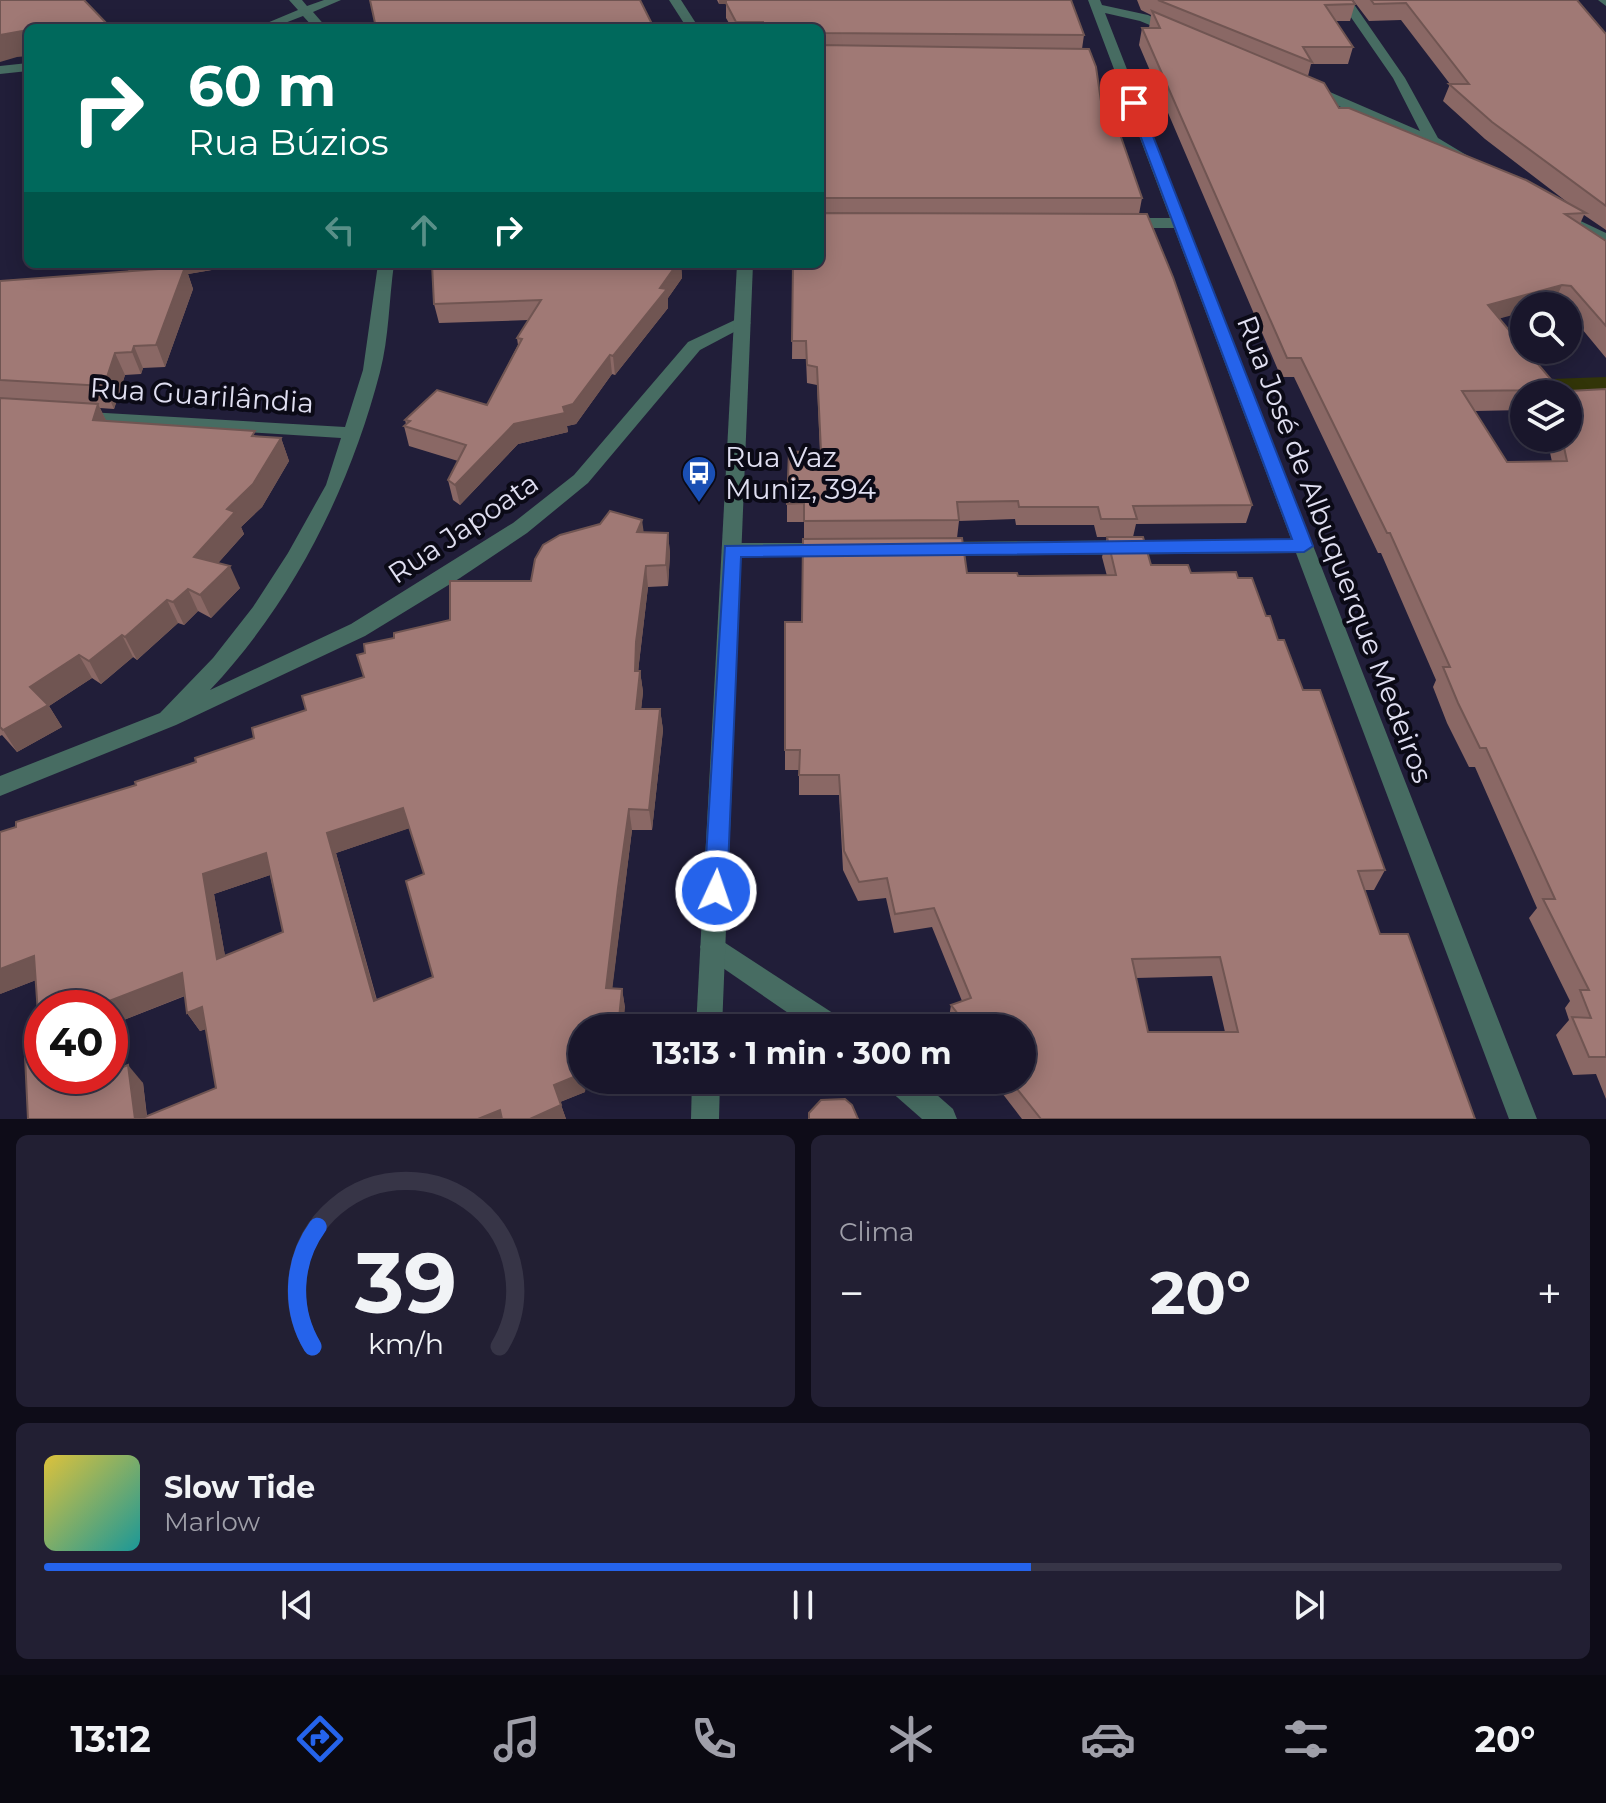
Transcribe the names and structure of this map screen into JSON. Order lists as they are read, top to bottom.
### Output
{
  "streets": {
    "street": ["Rua Guarilândia", "Rua Japoata", "Rua José de Albuquerque Medeiros"]
  },
  "places": {
    "bus stop": ["Rua Vaz Muniz, 394"]
  },
  "page": {
    "turn": ["60 m", "Rua Búzios"],
    "limit": "40",
    "trip": "13:13 · 1 min · 300 m",
    "tile": "Clima",
    "heat": ["−", "20°", "+"],
    "song": ["Slow Tide", "Marlow"],
    "tabs": ["13:12", "20°"],
    "gauge": ["39", "km/h"]
  }
}
